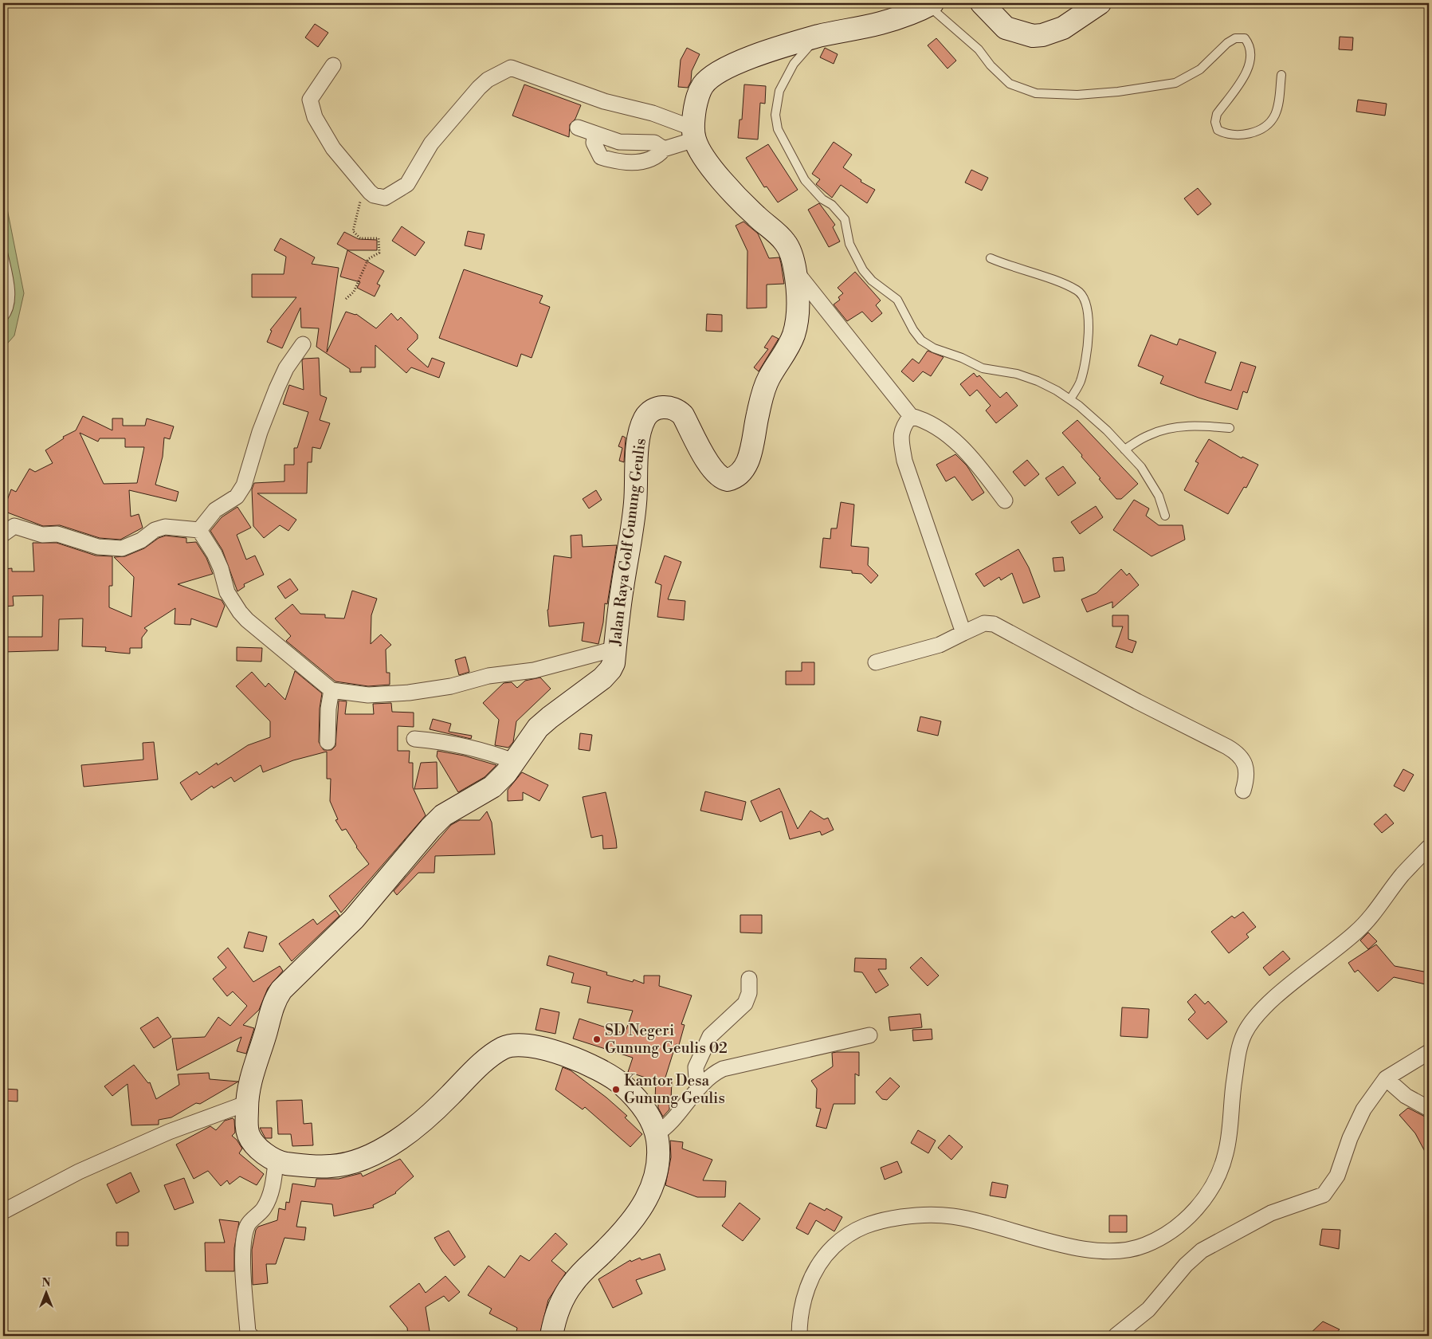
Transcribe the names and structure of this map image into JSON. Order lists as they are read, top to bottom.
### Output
{
  "streets": {
    "main road": ["Jalan Raya Golf Gunung Geulis"]
  },
  "places": ["SD Negeri Gunung Geulis 02", "Kantor Desa Gunung Geulis"],
  "north": "top"
}
